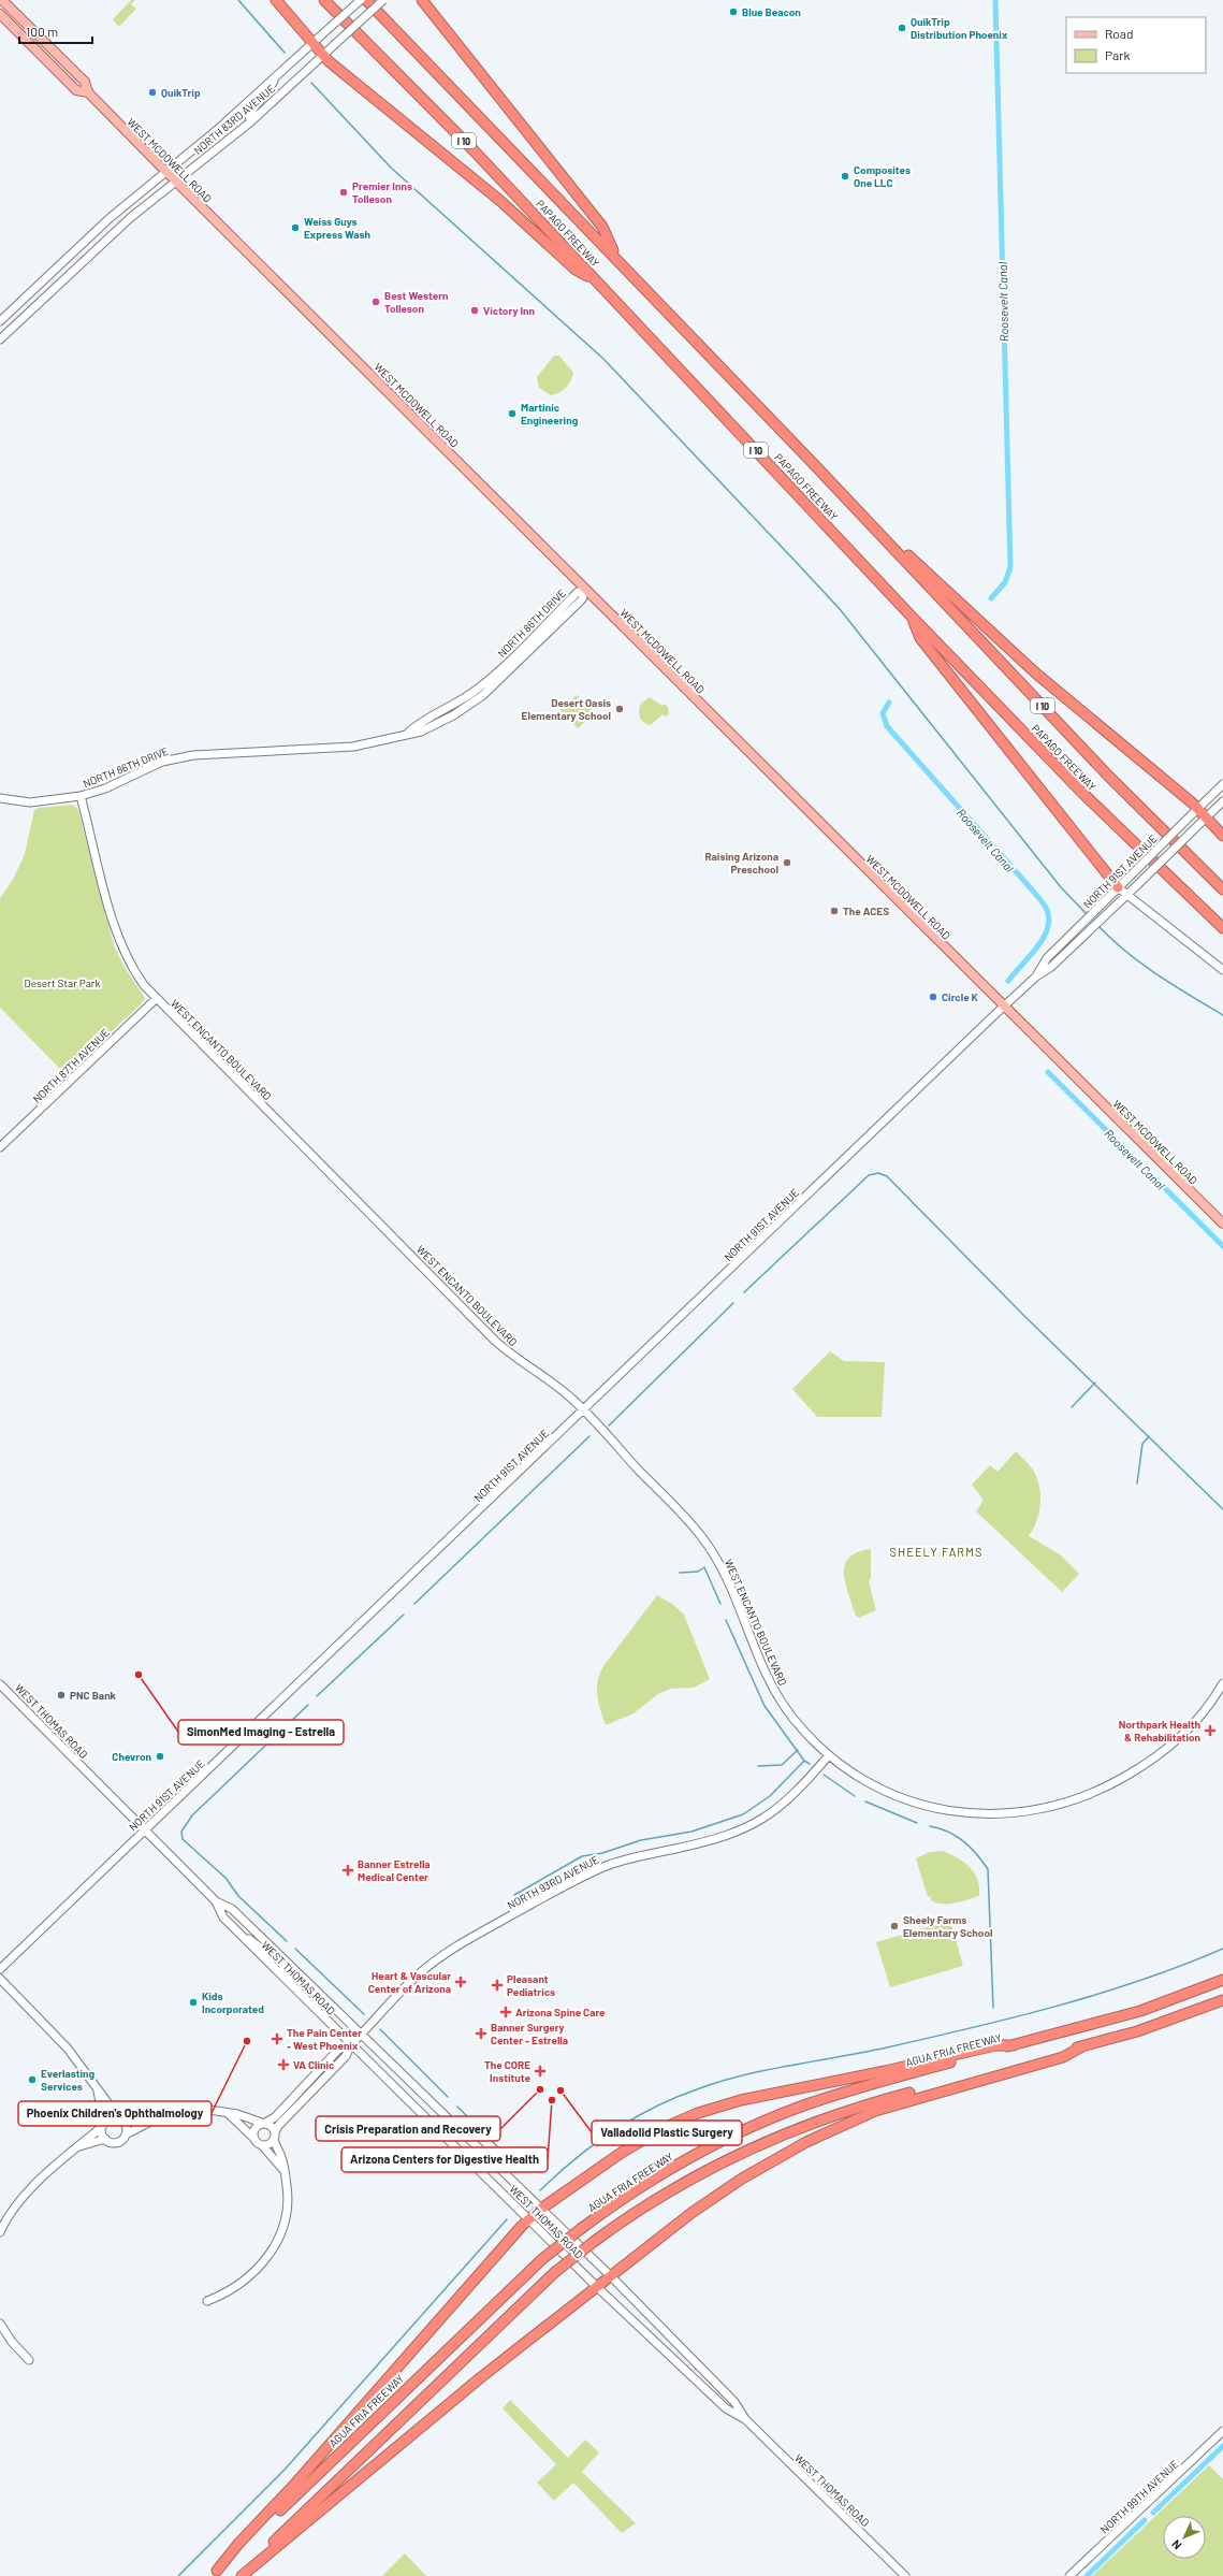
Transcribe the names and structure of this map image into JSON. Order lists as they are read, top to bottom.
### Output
{
  "streets": {
    "highway": ["I 10", "PAPAGO FREEWAY", "AGUA FRIA FREEWAY"],
    "main road": [
      "NORTH 83RD AVENUE",
      "WEST MCDOWELL ROAD",
      "NORTH 86TH DRIVE",
      "NORTH 91ST AVENUE",
      "WEST ENCANTO BOULEVARD",
      "NORTH 87TH AVENUE",
      "WEST THOMAS ROAD",
      "NORTH 93RD AVENUE",
      "NORTH 99TH AVENUE"
    ]
  },
  "crossings": [
    ["NORTH 83RD AVENUE", "WEST MCDOWELL ROAD"],
    ["WEST MCDOWELL ROAD", "NORTH 86TH DRIVE"],
    ["WEST MCDOWELL ROAD", "NORTH 91ST AVENUE"],
    ["NORTH 86TH DRIVE", "WEST ENCANTO BOULEVARD"],
    ["NORTH 91ST AVENUE", "WEST ENCANTO BOULEVARD"],
    ["NORTH 91ST AVENUE", "WEST THOMAS ROAD"],
    ["WEST ENCANTO BOULEVARD", "NORTH 87TH AVENUE"],
    ["WEST ENCANTO BOULEVARD", "NORTH 93RD AVENUE"],
    ["WEST THOMAS ROAD", "NORTH 93RD AVENUE"]
  ],
  "districts": ["SHEELY FARMS"],
  "water": ["Roosevelt Canal"],
  "parks": ["Desert Star Park"],
  "places": {
    "other": [
      "Blue Beacon",
      "QuikTrip Distribution Phoenix",
      "QuikTrip",
      "Composites One LLC",
      "Premier Inns Tolleson",
      "Weiss Guys Express Wash",
      "Best Western Tolleson",
      "Victory Inn",
      "Martinic Engineering",
      "Desert Oasis Elementary School",
      "Raising Arizona Preschool",
      "The ACES",
      "Circle K",
      "SimonMed Imaging - Estrella",
      "PNC Bank",
      "Chevron",
      "Sheely Farms Elementary School",
      "Kids Incorporated",
      "Phoenix Children's Ophthalmology",
      "Everlasting Services",
      "Crisis Preparation and Recovery",
      "Valladolid Plastic Surgery",
      "Arizona Centers for Digestive Health"
    ],
    "health": [
      "Northpark Health & Rehabilitation",
      "Banner Estrella Medical Center",
      "Heart & Vascular Center of Arizona",
      "Pleasant Pediatrics",
      "Arizona Spine Care",
      "Banner Surgery Center - Estrella",
      "The Pain Center - West Phoenix",
      "VA Clinic",
      "The CORE Institute"
    ]
  },
  "legend": ["Road", "Park"],
  "scale_bar": "100 m",
  "north": "bottom left"
}
